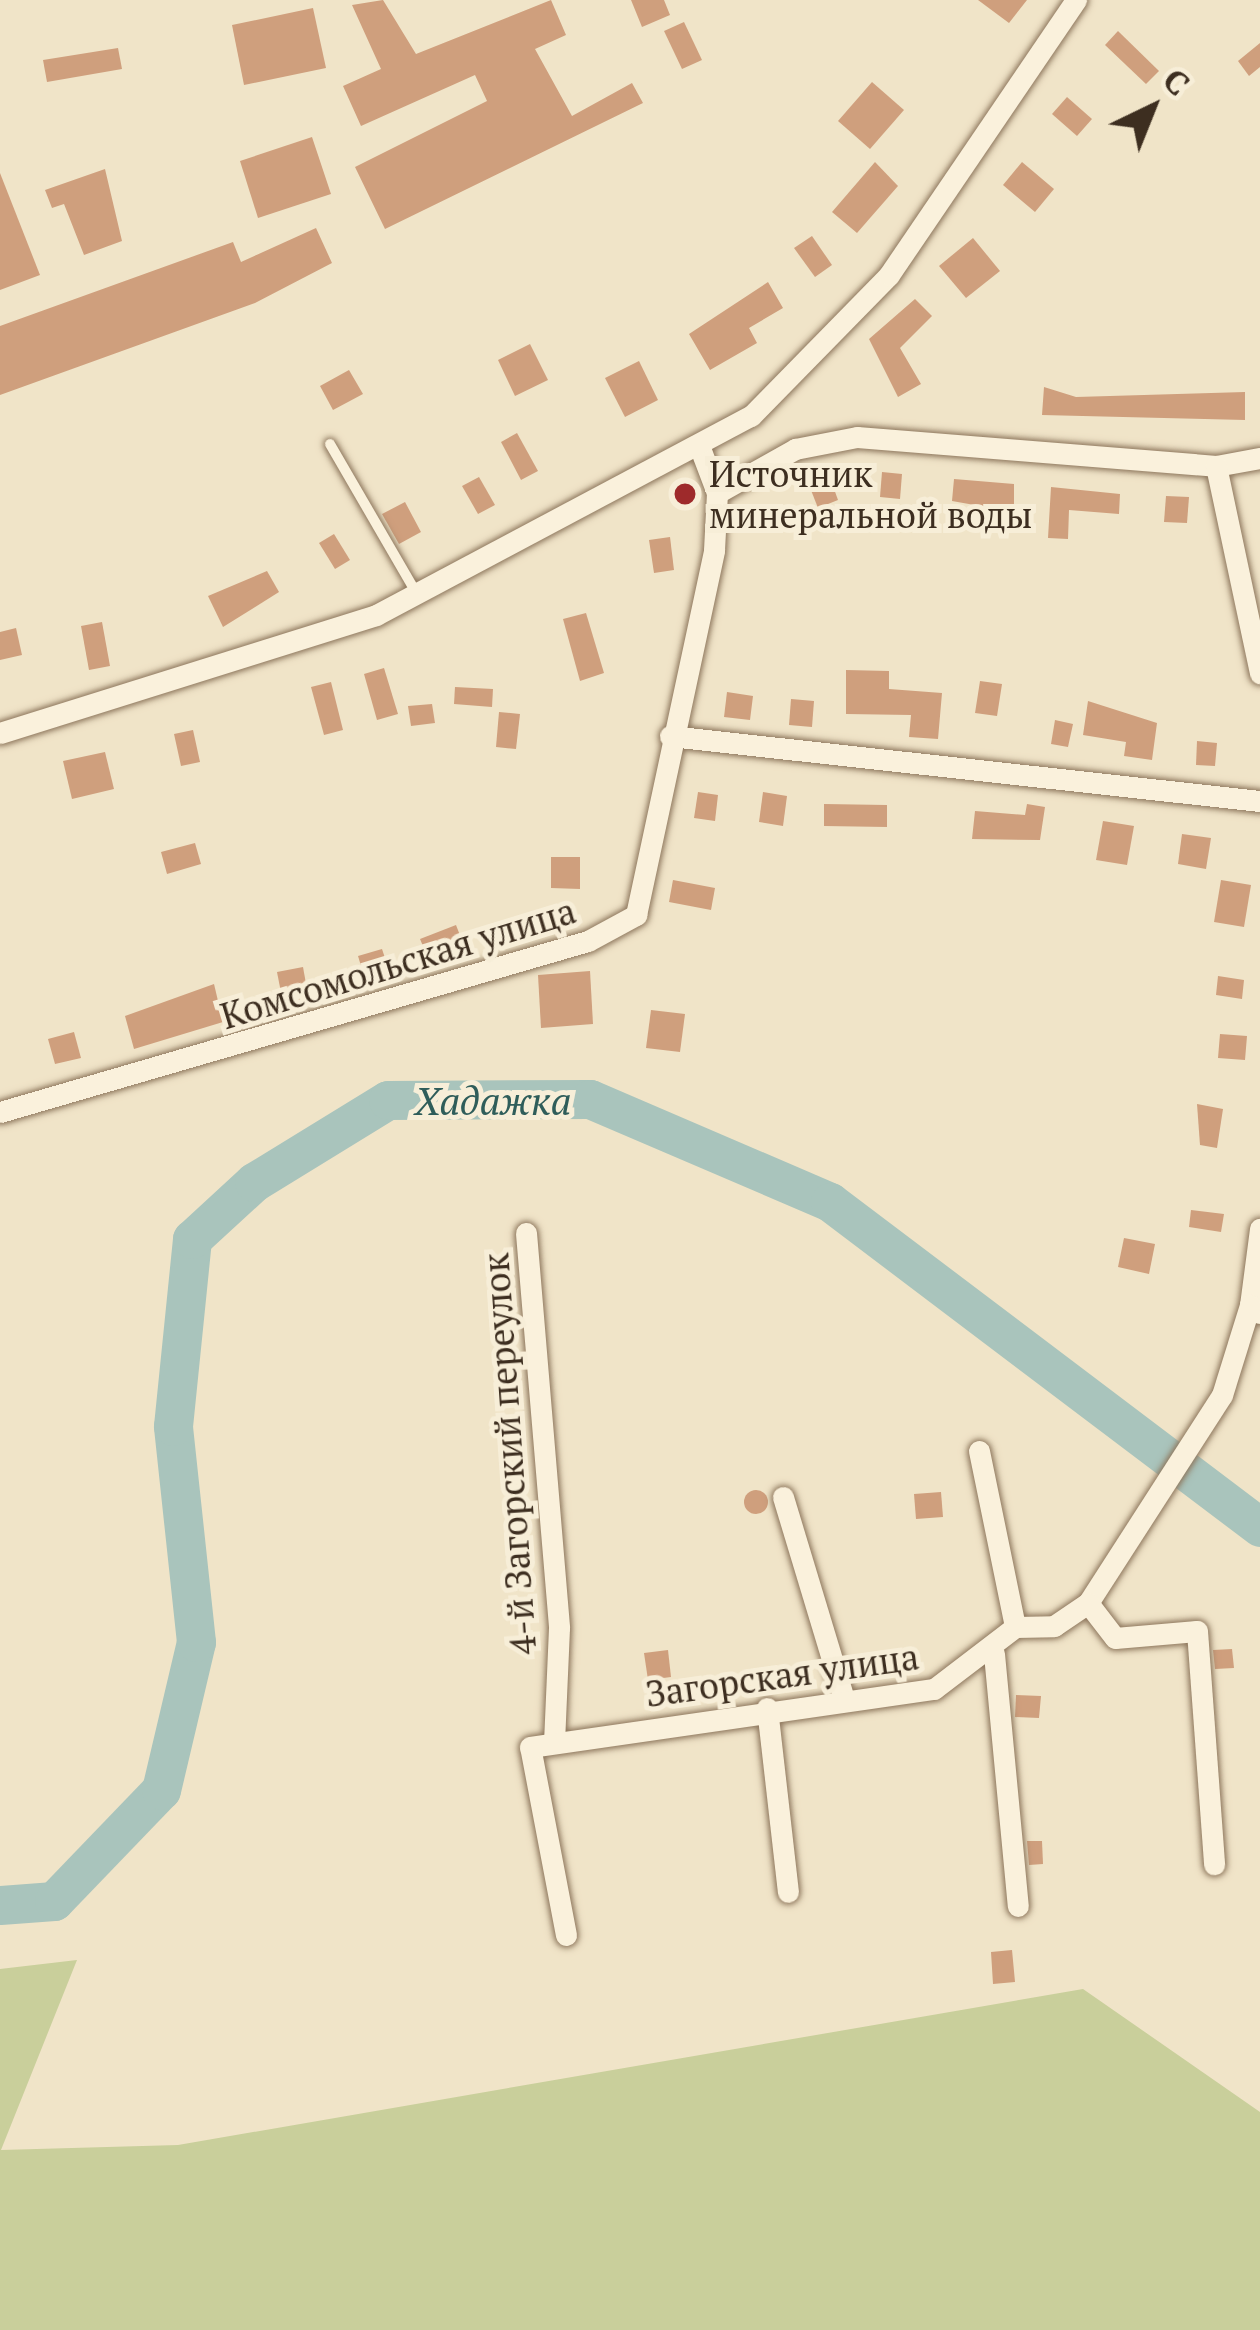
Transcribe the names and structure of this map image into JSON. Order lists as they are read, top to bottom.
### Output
{
  "streets": {
    "street": ["Комсомольская улица", "4-й Загорский переулок", "Загорская улица"]
  },
  "crossings": [
    ["4-й Загорский переулок", "Загорская улица"]
  ],
  "water": ["Хадажка"],
  "places": ["Источник минеральной воды"],
  "north": "top right"
}
